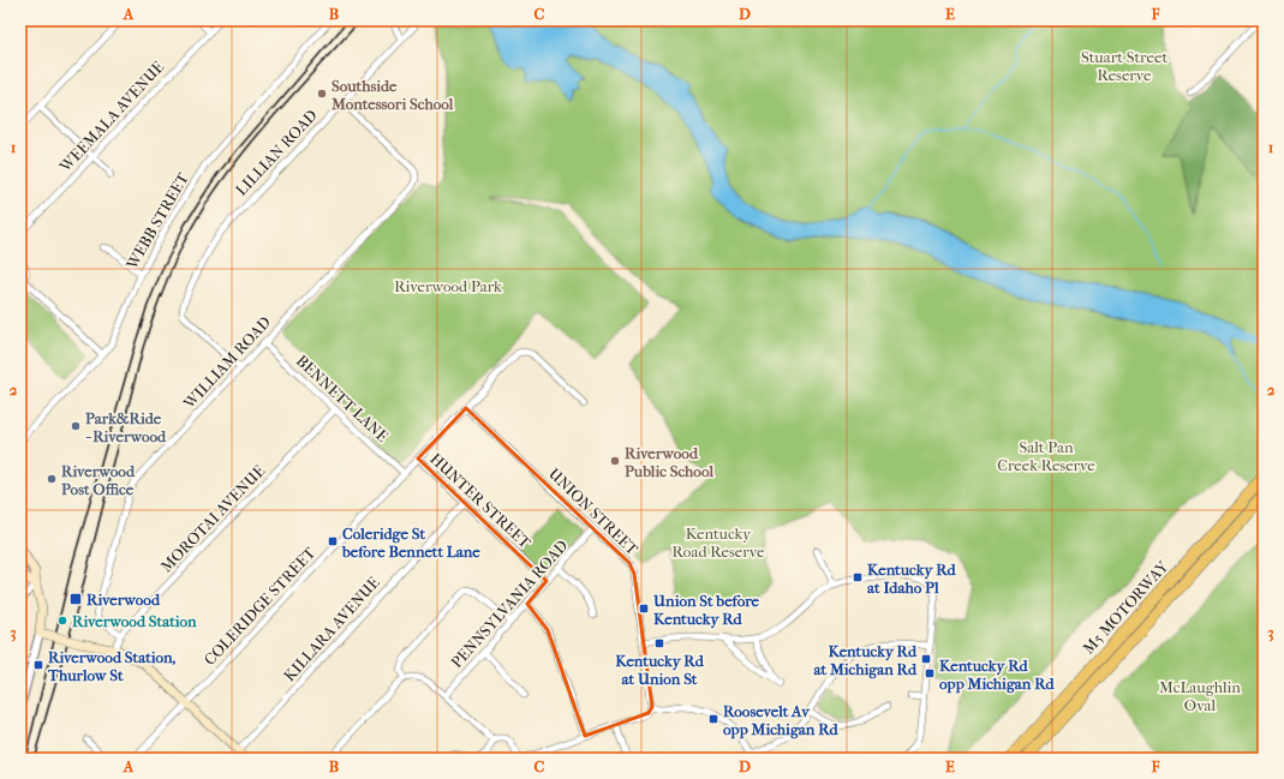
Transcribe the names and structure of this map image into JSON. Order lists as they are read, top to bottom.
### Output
{
  "streets": {
    "highway": ["M5 MOTORWAY"],
    "street": [
      "WEEMALA AVENUE",
      "LILLIAN ROAD",
      "WEBB STREET",
      "WILLIAM ROAD",
      "BENNETT LANE",
      "HUNTER STREET",
      "UNION STREET",
      "MOROTAI AVENUE",
      "PENNSYLVANIA ROAD",
      "COLERIDGE STREET",
      "KILLARA AVENUE"
    ]
  },
  "crossings": [
    ["LILLIAN ROAD", "WILLIAM ROAD"],
    ["WILLIAM ROAD", "BENNETT LANE"],
    ["WILLIAM ROAD", "MOROTAI AVENUE"],
    ["BENNETT LANE", "MOROTAI AVENUE"],
    ["BENNETT LANE", "COLERIDGE STREET"],
    ["HUNTER STREET", "PENNSYLVANIA ROAD"],
    ["HUNTER STREET", "COLERIDGE STREET"],
    ["HUNTER STREET", "KILLARA AVENUE"],
    ["UNION STREET", "PENNSYLVANIA ROAD"],
    ["UNION STREET", "COLERIDGE STREET"]
  ],
  "parks": [
    "Stuart Street Reserve",
    "Riverwood Park",
    "Salt Pan Creek Reserve",
    "Kentucky Road Reserve",
    "McLaughlin Oval"
  ],
  "places": {
    "other": [
      "Southside Montessori School",
      "Park&Ride - Riverwood",
      "Riverwood Public School",
      "Riverwood Post Office",
      "Riverwood Station"
    ],
    "transit": [
      "Coleridge St before Bennett Lane",
      "Kentucky Rd at Idaho Pl",
      "Riverwood",
      "Union St before Kentucky Rd",
      "Kentucky Rd at Union St",
      "Kentucky Rd at Michigan Rd",
      "Riverwood Station, Thurlow St",
      "Kentucky Rd opp Michigan Rd",
      "Roosevelt Av opp Michigan Rd"
    ]
  },
  "grid": {
    "columns": [
      "A",
      "B",
      "C",
      "D",
      "E",
      "F"
    ],
    "rows": ["1", "2", "3"]
  }
}
